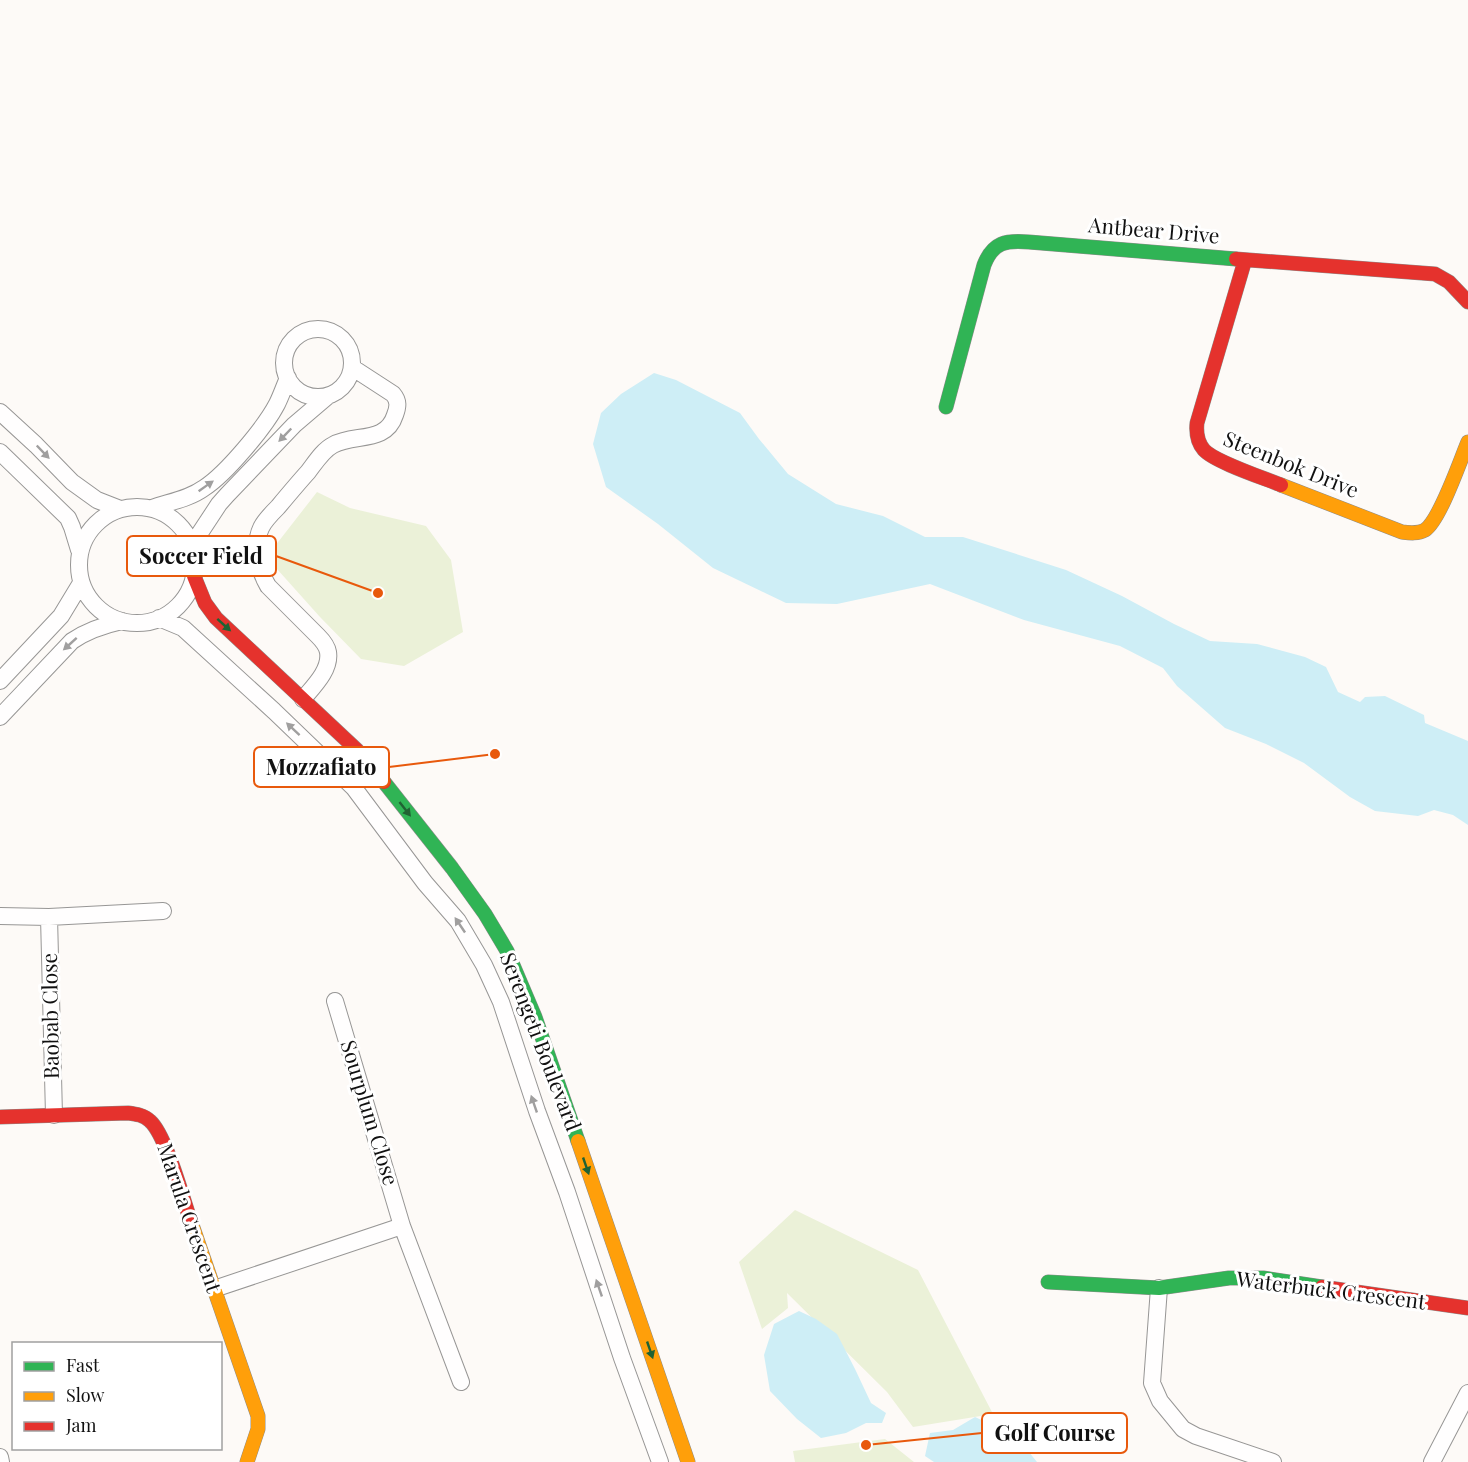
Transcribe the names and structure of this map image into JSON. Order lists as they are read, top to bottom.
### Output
{
  "streets": {
    "street": [
      "Antbear Drive",
      "Steenbok Drive",
      "Baobab Close",
      "Serengeti Boulevard",
      "Sourplum Close",
      "Marula Crescent",
      "Waterbuck Crescent"
    ]
  },
  "crossings": [
    ["Antbear Drive", "Steenbok Drive"],
    ["Baobab Close", "Marula Crescent"]
  ],
  "places": ["Soccer Field", "Mozzafiato", "Golf Course"],
  "legend": ["Fast", "Slow", "Jam"]
}
